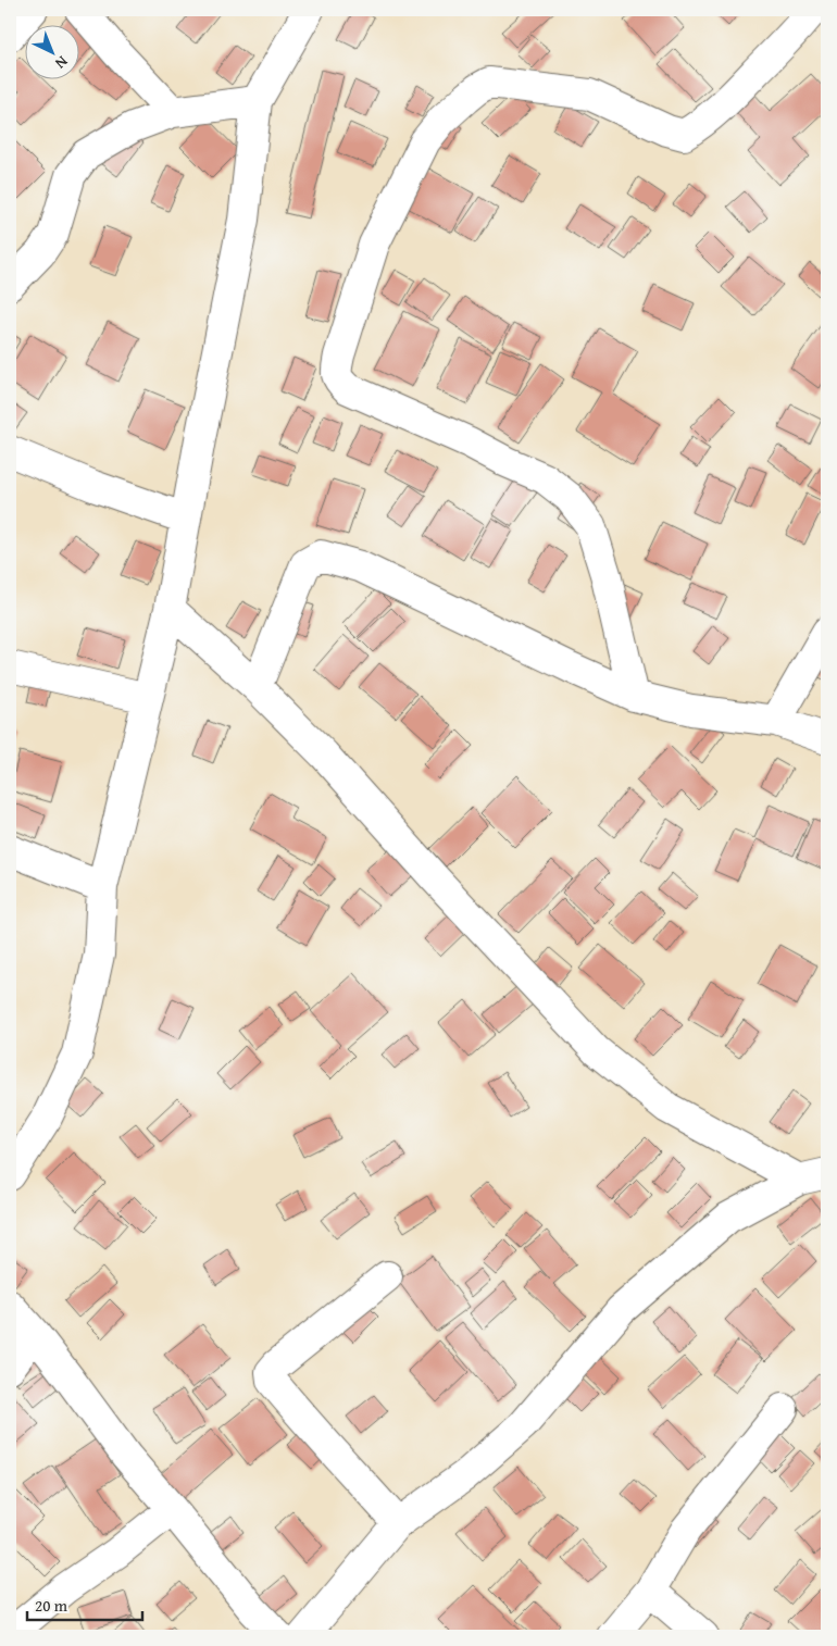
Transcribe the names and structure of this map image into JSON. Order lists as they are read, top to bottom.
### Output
{
  "scale_bar": "20 m",
  "north": "bottom right"
}
